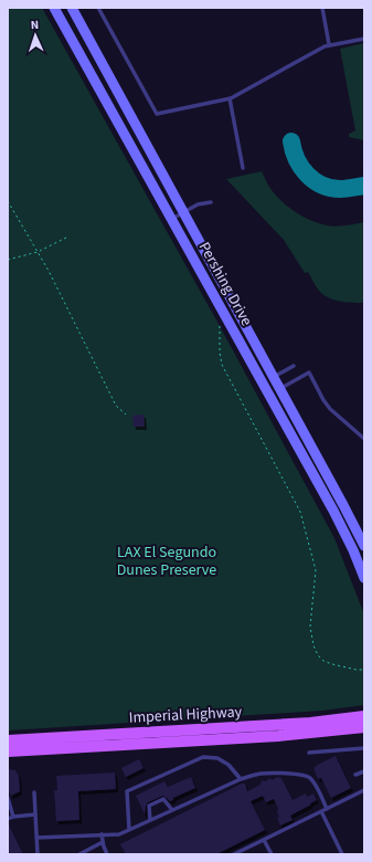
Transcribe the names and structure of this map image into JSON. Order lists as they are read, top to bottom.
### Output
{
  "streets": {
    "main road": ["Pershing Drive", "Imperial Highway"]
  },
  "parks": ["LAX El Segundo Dunes Preserve"],
  "north": "top"
}
